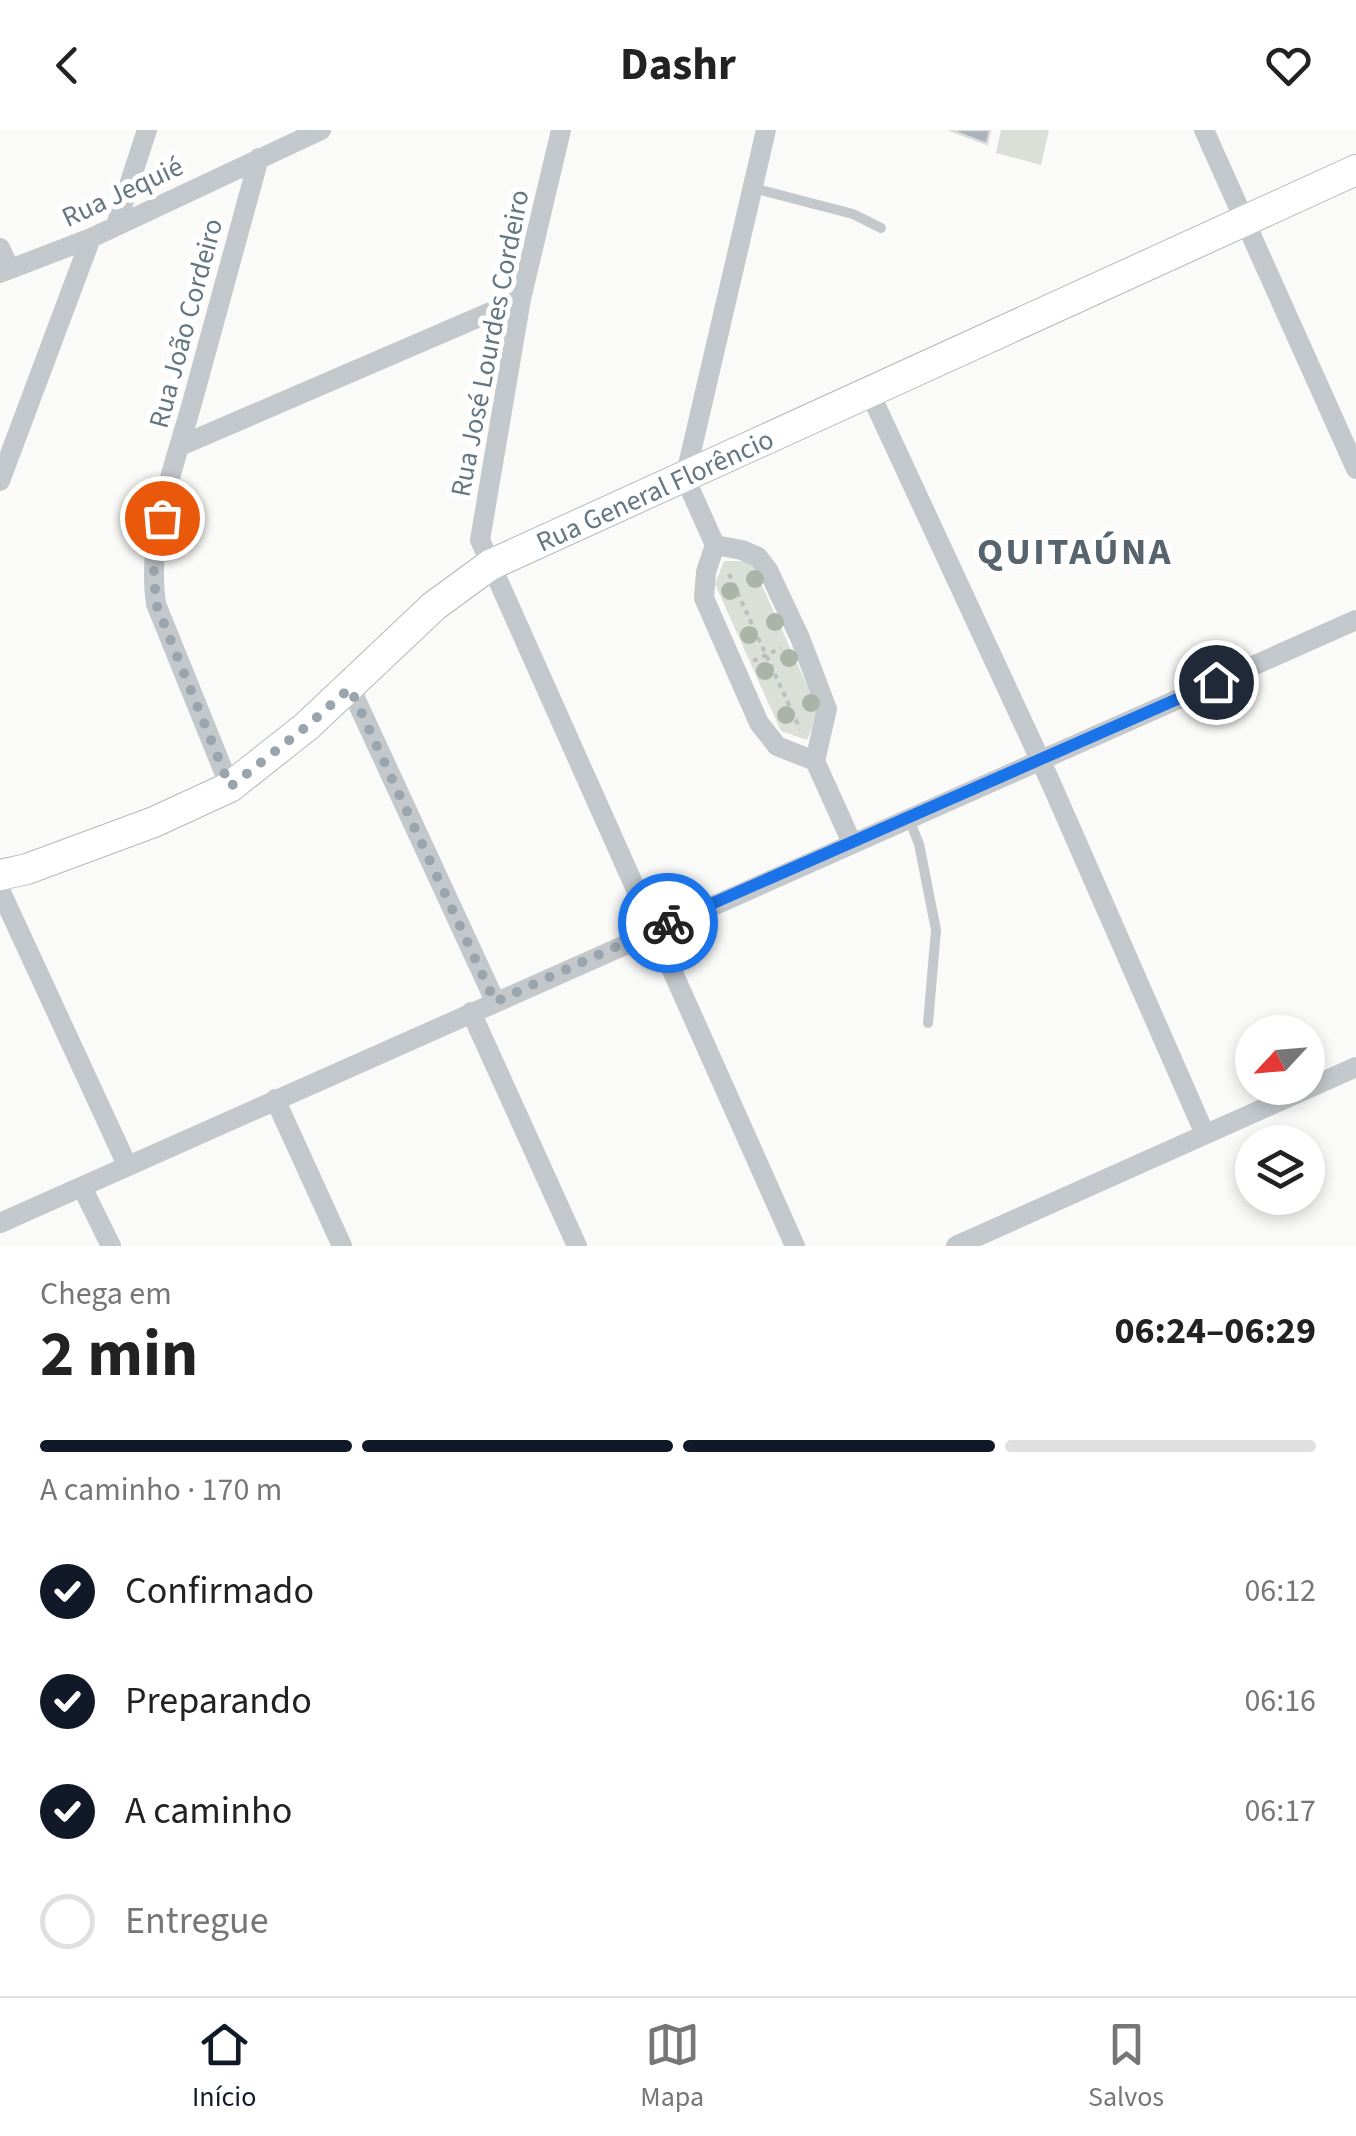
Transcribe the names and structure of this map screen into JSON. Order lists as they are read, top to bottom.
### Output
{
  "streets": {
    "street": [
      "Rua Jequié",
      "Rua João Cordeiro",
      "Rua José Lourdes Cordeiro",
      "Rua General Florêncio"
    ]
  },
  "crossings": [
    ["Rua Jequié", "Rua João Cordeiro"],
    ["Rua João Cordeiro", "Rua General Florêncio"],
    ["Rua José Lourdes Cordeiro", "Rua General Florêncio"]
  ],
  "districts": ["QUITAÚNA"],
  "north": "bottom left",
  "page": {
    "header": "Dashr",
    "heading": ["2 min", "Chega em", "06:24–06:29"],
    "bar": "A caminho · 170 m",
    "list": [
      ["Confirmado", "06:12"],
      ["Preparando", "06:16"],
      ["A caminho", "06:17"],
      "Entregue"
    ],
    "tabs": ["Início", "Mapa", "Salvos"]
  }
}
